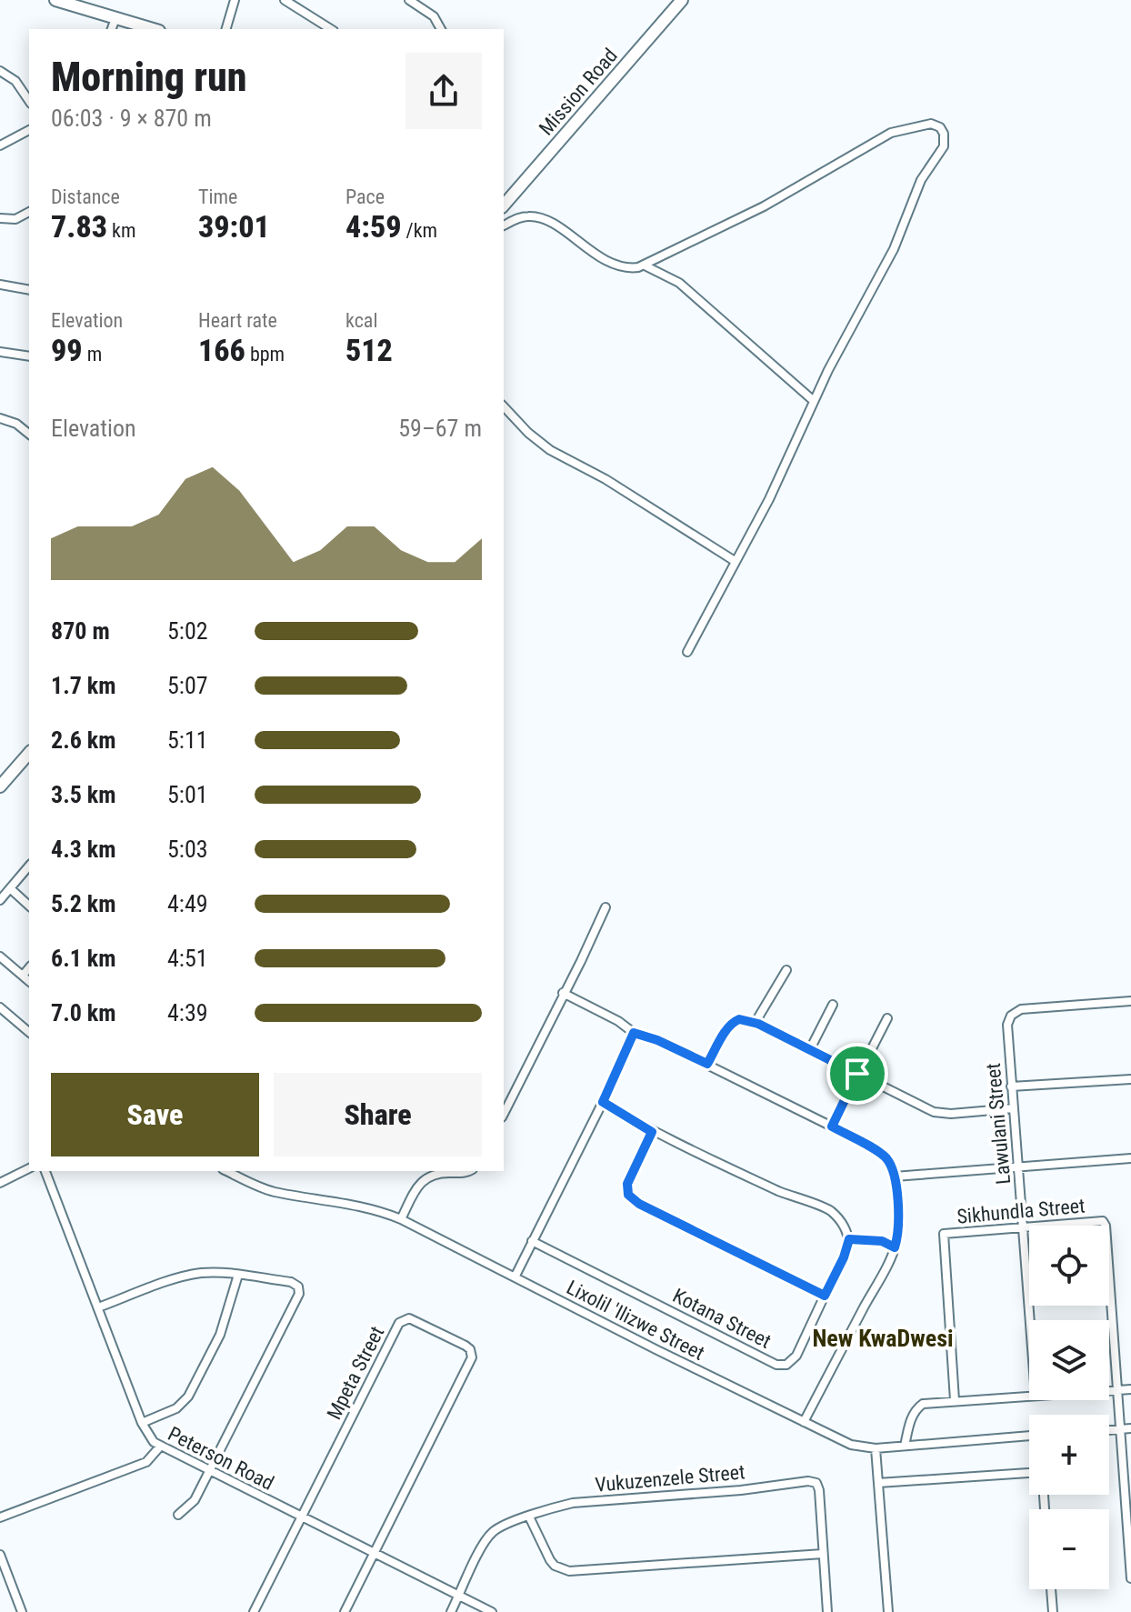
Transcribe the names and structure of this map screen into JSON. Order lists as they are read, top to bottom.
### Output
{
  "streets": {
    "street": [
      "Mission Road",
      "Lawulani Street",
      "Sikhundla Street",
      "Kotana Street",
      "Lixolil 'Ilizwe Street",
      "Mpeta Street",
      "Peterson Road",
      "Vukuzenzele Street"
    ]
  },
  "crossings": [
    ["Lawulani Street", "Sikhundla Street"],
    ["Mpeta Street", "Peterson Road"],
    ["Peterson Road", "Vukuzenzele Street"]
  ],
  "districts": ["New KwaDwesi"],
  "page": {
    "heading": ["Morning run", "06:03 · 9 × 870 m"],
    "stats": [
      ["Distance", "7.83 km"],
      ["Time", "39:01"],
      ["Pace", "4:59 /km"],
      ["Elevation", "99 m"],
      ["Heart rate", "166 bpm"],
      ["kcal", "512"]
    ],
    "chart": ["Elevation", "59–67 m"],
    "list": [
      {
        "name": "870 m",
        "note": "5:02"
      },
      {
        "name": "1.7 km",
        "note": "5:07"
      },
      {
        "name": "2.6 km",
        "note": "5:11"
      },
      {
        "name": "3.5 km",
        "note": "5:01"
      },
      {
        "name": "4.3 km",
        "note": "5:03"
      },
      {
        "name": "5.2 km",
        "note": "4:49"
      },
      {
        "name": "6.1 km",
        "note": "4:51"
      },
      {
        "name": "7.0 km",
        "note": "4:39"
      }
    ],
    "buttons": ["Save", "Share"],
    "map_buttons": ["+", "−"]
  }
}
